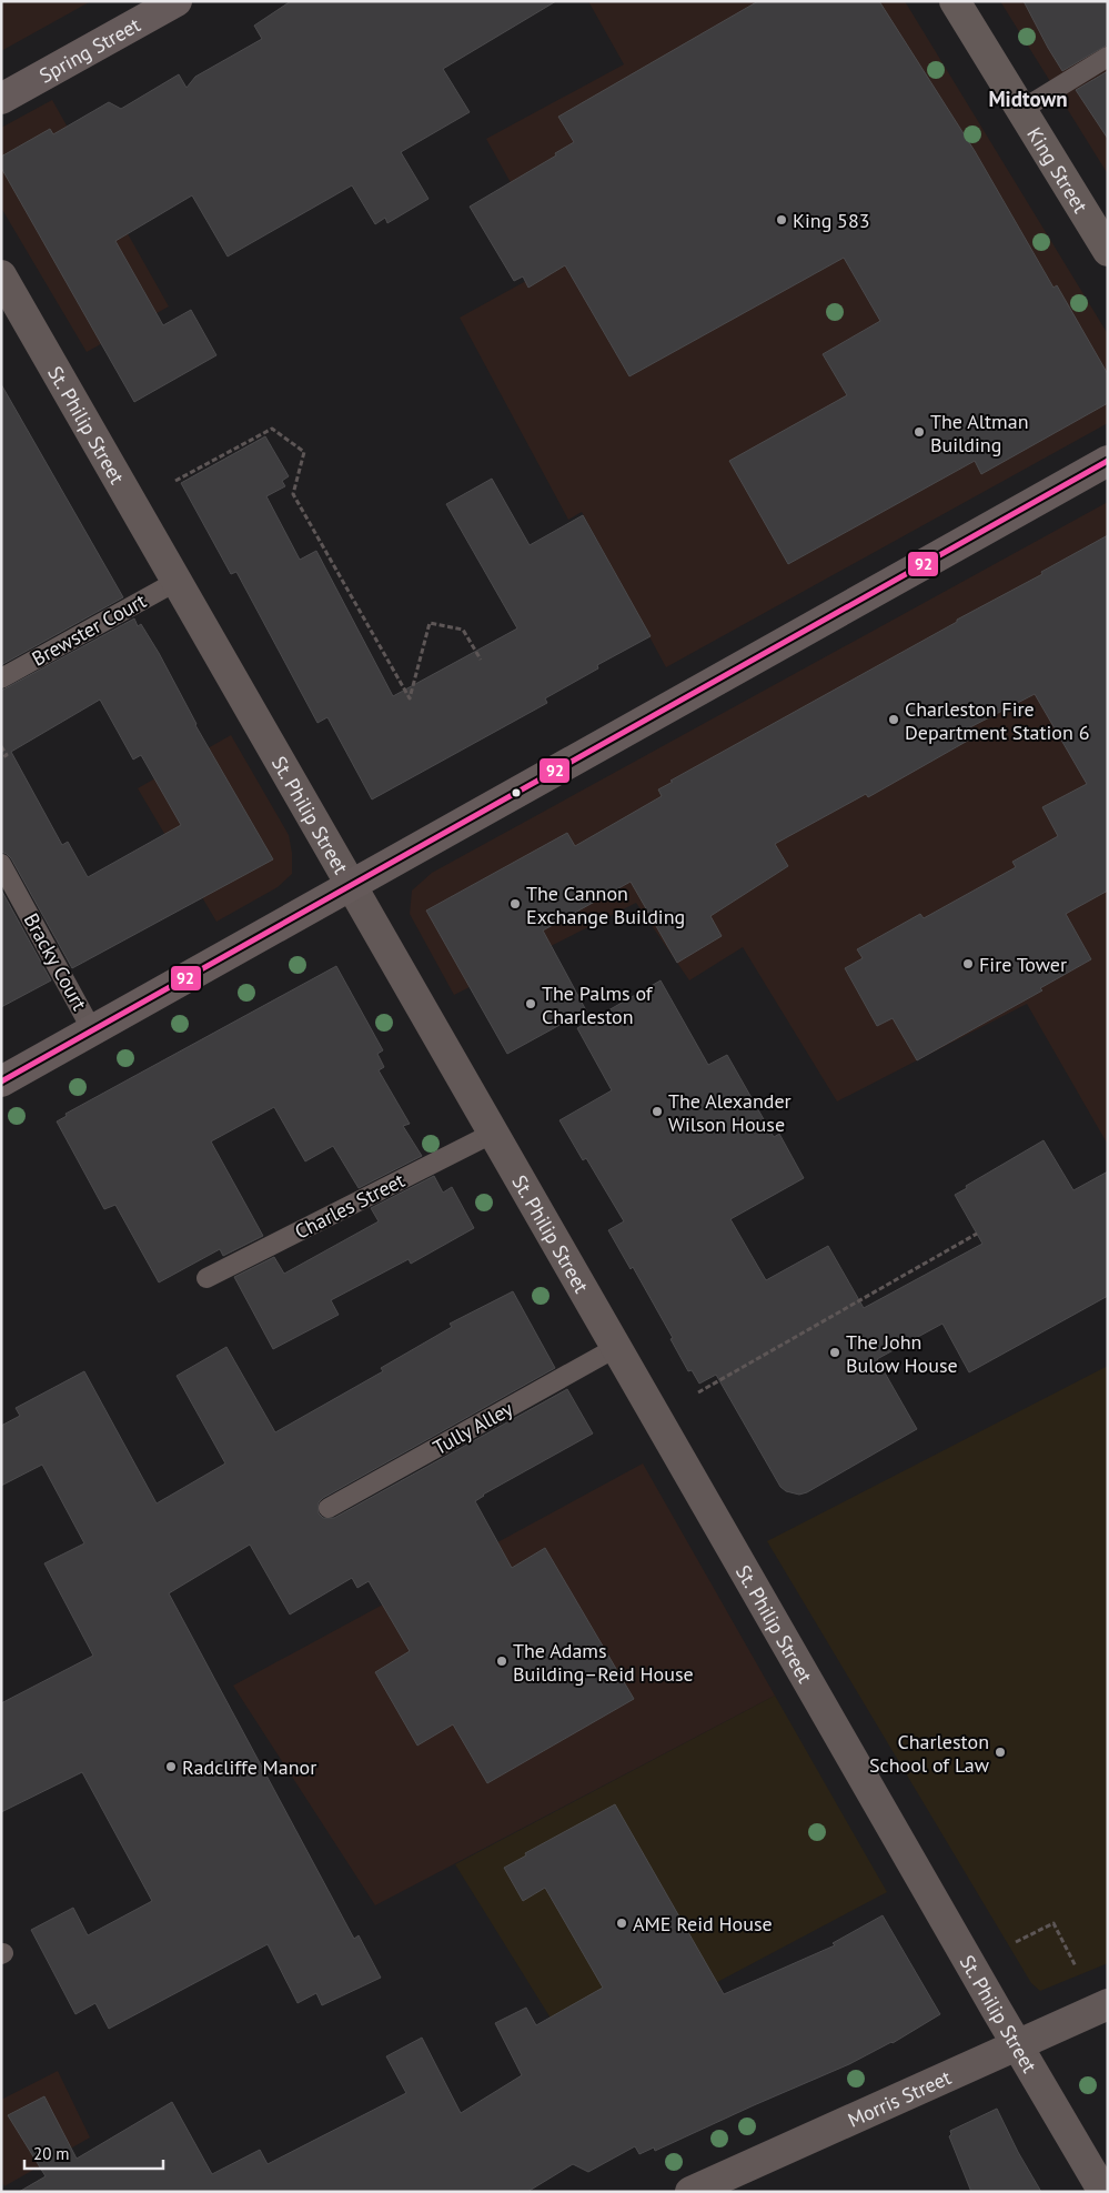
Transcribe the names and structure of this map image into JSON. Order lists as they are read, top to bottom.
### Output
{
  "streets": {
    "main road": ["Spring Street", "King Street"],
    "street": ["St. Philip Street", "Morris Street"],
    "lane": [
      "Brewster Court",
      "Bracky Court",
      "Charles Street",
      "Tully Alley"
    ]
  },
  "crossings": [
    ["St. Philip Street", "Brewster Court"],
    ["St. Philip Street", "Charles Street"],
    ["St. Philip Street", "Tully Alley"],
    ["St. Philip Street", "Morris Street"]
  ],
  "districts": ["Midtown"],
  "places": [
    "King 583",
    "The Altman Building",
    "Charleston Fire Department Station 6",
    "The Cannon Exchange Building",
    "Fire Tower",
    "The Palms of Charleston",
    "The Alexander Wilson House",
    "The John Bulow House",
    "The Adams Building–Reid House",
    "Charleston School of Law",
    "Radcliffe Manor",
    "AME Reid House"
  ],
  "lines": ["transit line 92"],
  "scale_bar": "20 m"
}
